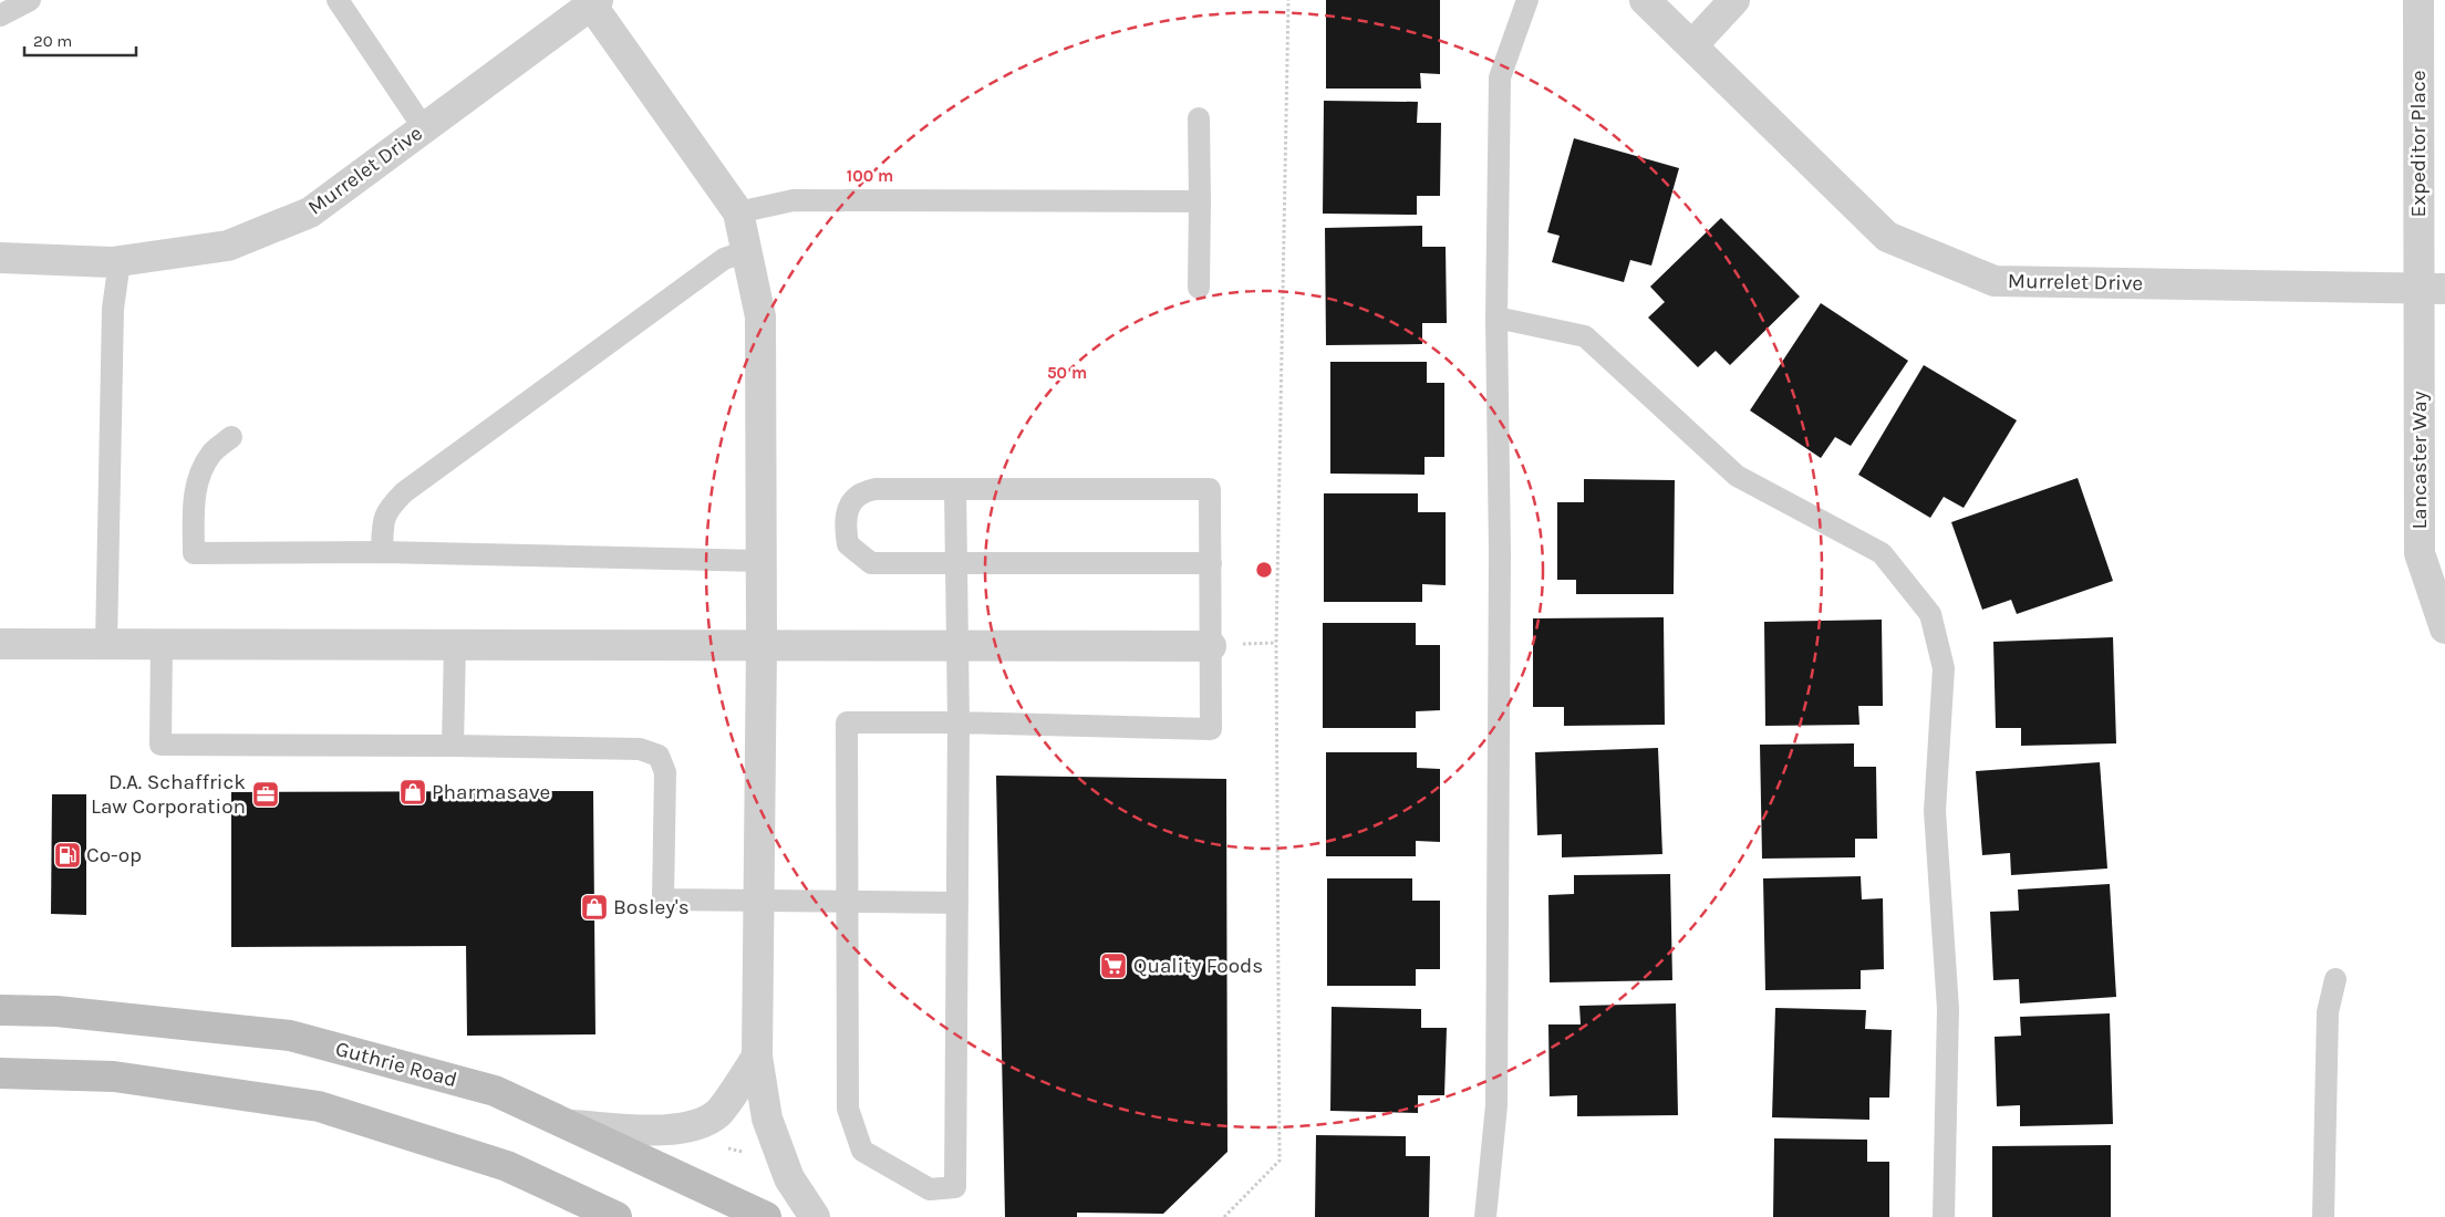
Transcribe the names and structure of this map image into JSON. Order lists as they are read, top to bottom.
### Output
{
  "streets": {
    "main road": ["Guthrie Road"],
    "street": ["Expeditor Place", "Murrelet Drive", "Lancaster Way"]
  },
  "crossings": [
    ["Expeditor Place", "Murrelet Drive"],
    ["Expeditor Place", "Lancaster Way"],
    ["Murrelet Drive", "Lancaster Way"]
  ],
  "places": {
    "shop": ["Pharmasave", "Bosley's"],
    "office": ["D.A. Schaffrick Law Corporation"],
    "fuel station": ["Co-op"],
    "supermarket": ["Quality Foods"]
  },
  "scale_bar": "20 m",
  "rings": ["100 m", "50 m"]
}
